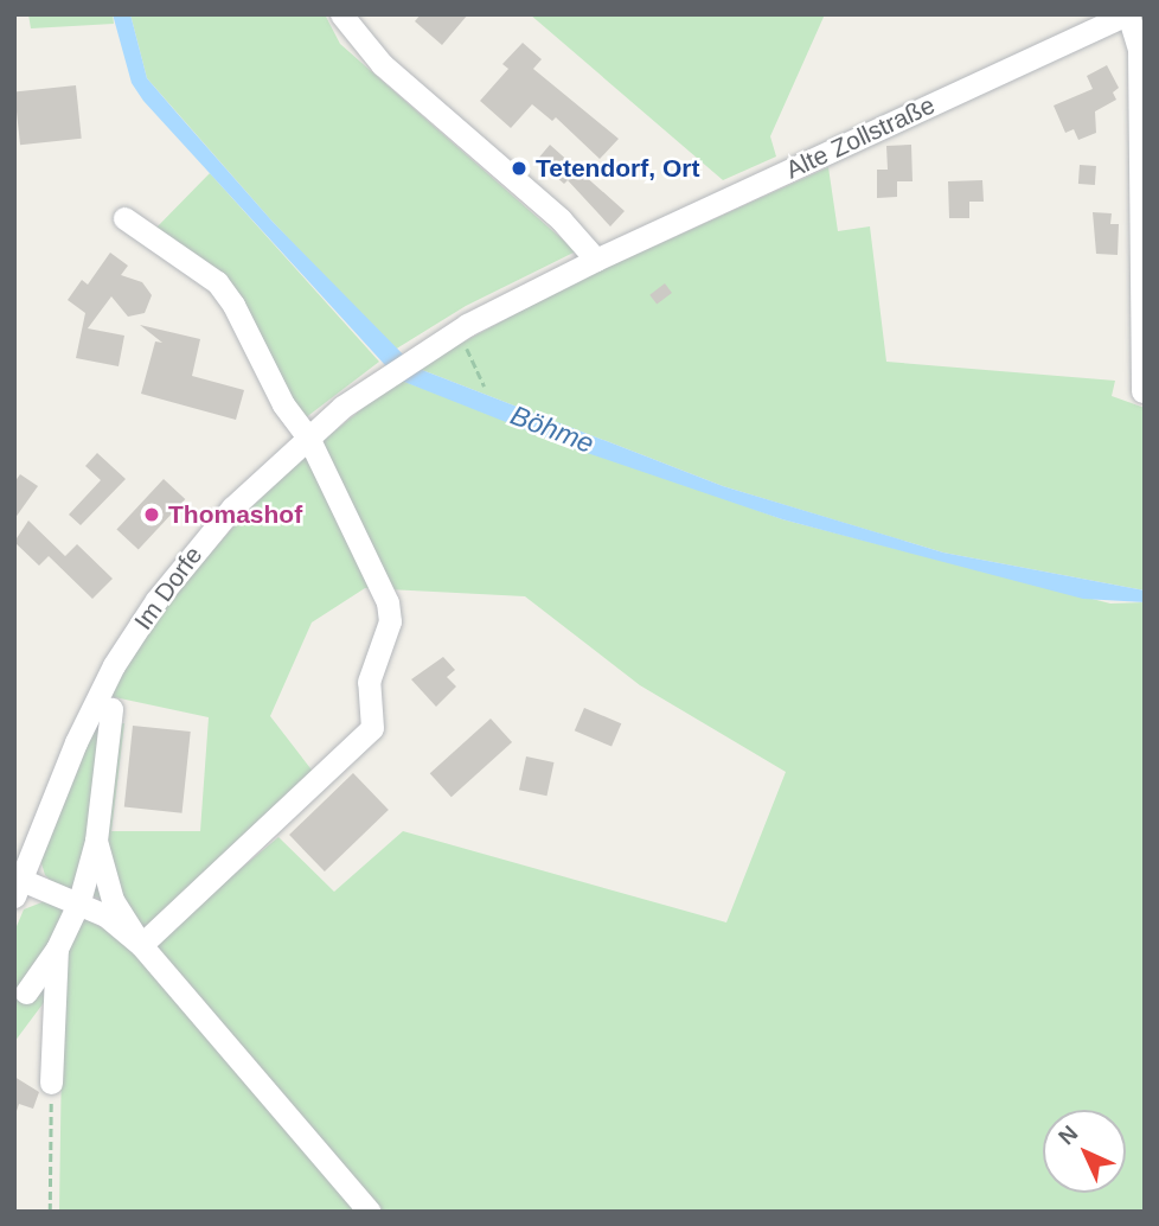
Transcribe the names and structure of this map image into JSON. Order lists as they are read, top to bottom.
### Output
{
  "streets": {
    "street": ["Alte Zollstraße", "Im Dorfe"]
  },
  "crossings": [
    ["Alte Zollstraße", "Im Dorfe"]
  ],
  "water": ["Böhme"],
  "places": ["Tetendorf, Ort", "Thomashof"],
  "north": "top left"
}
